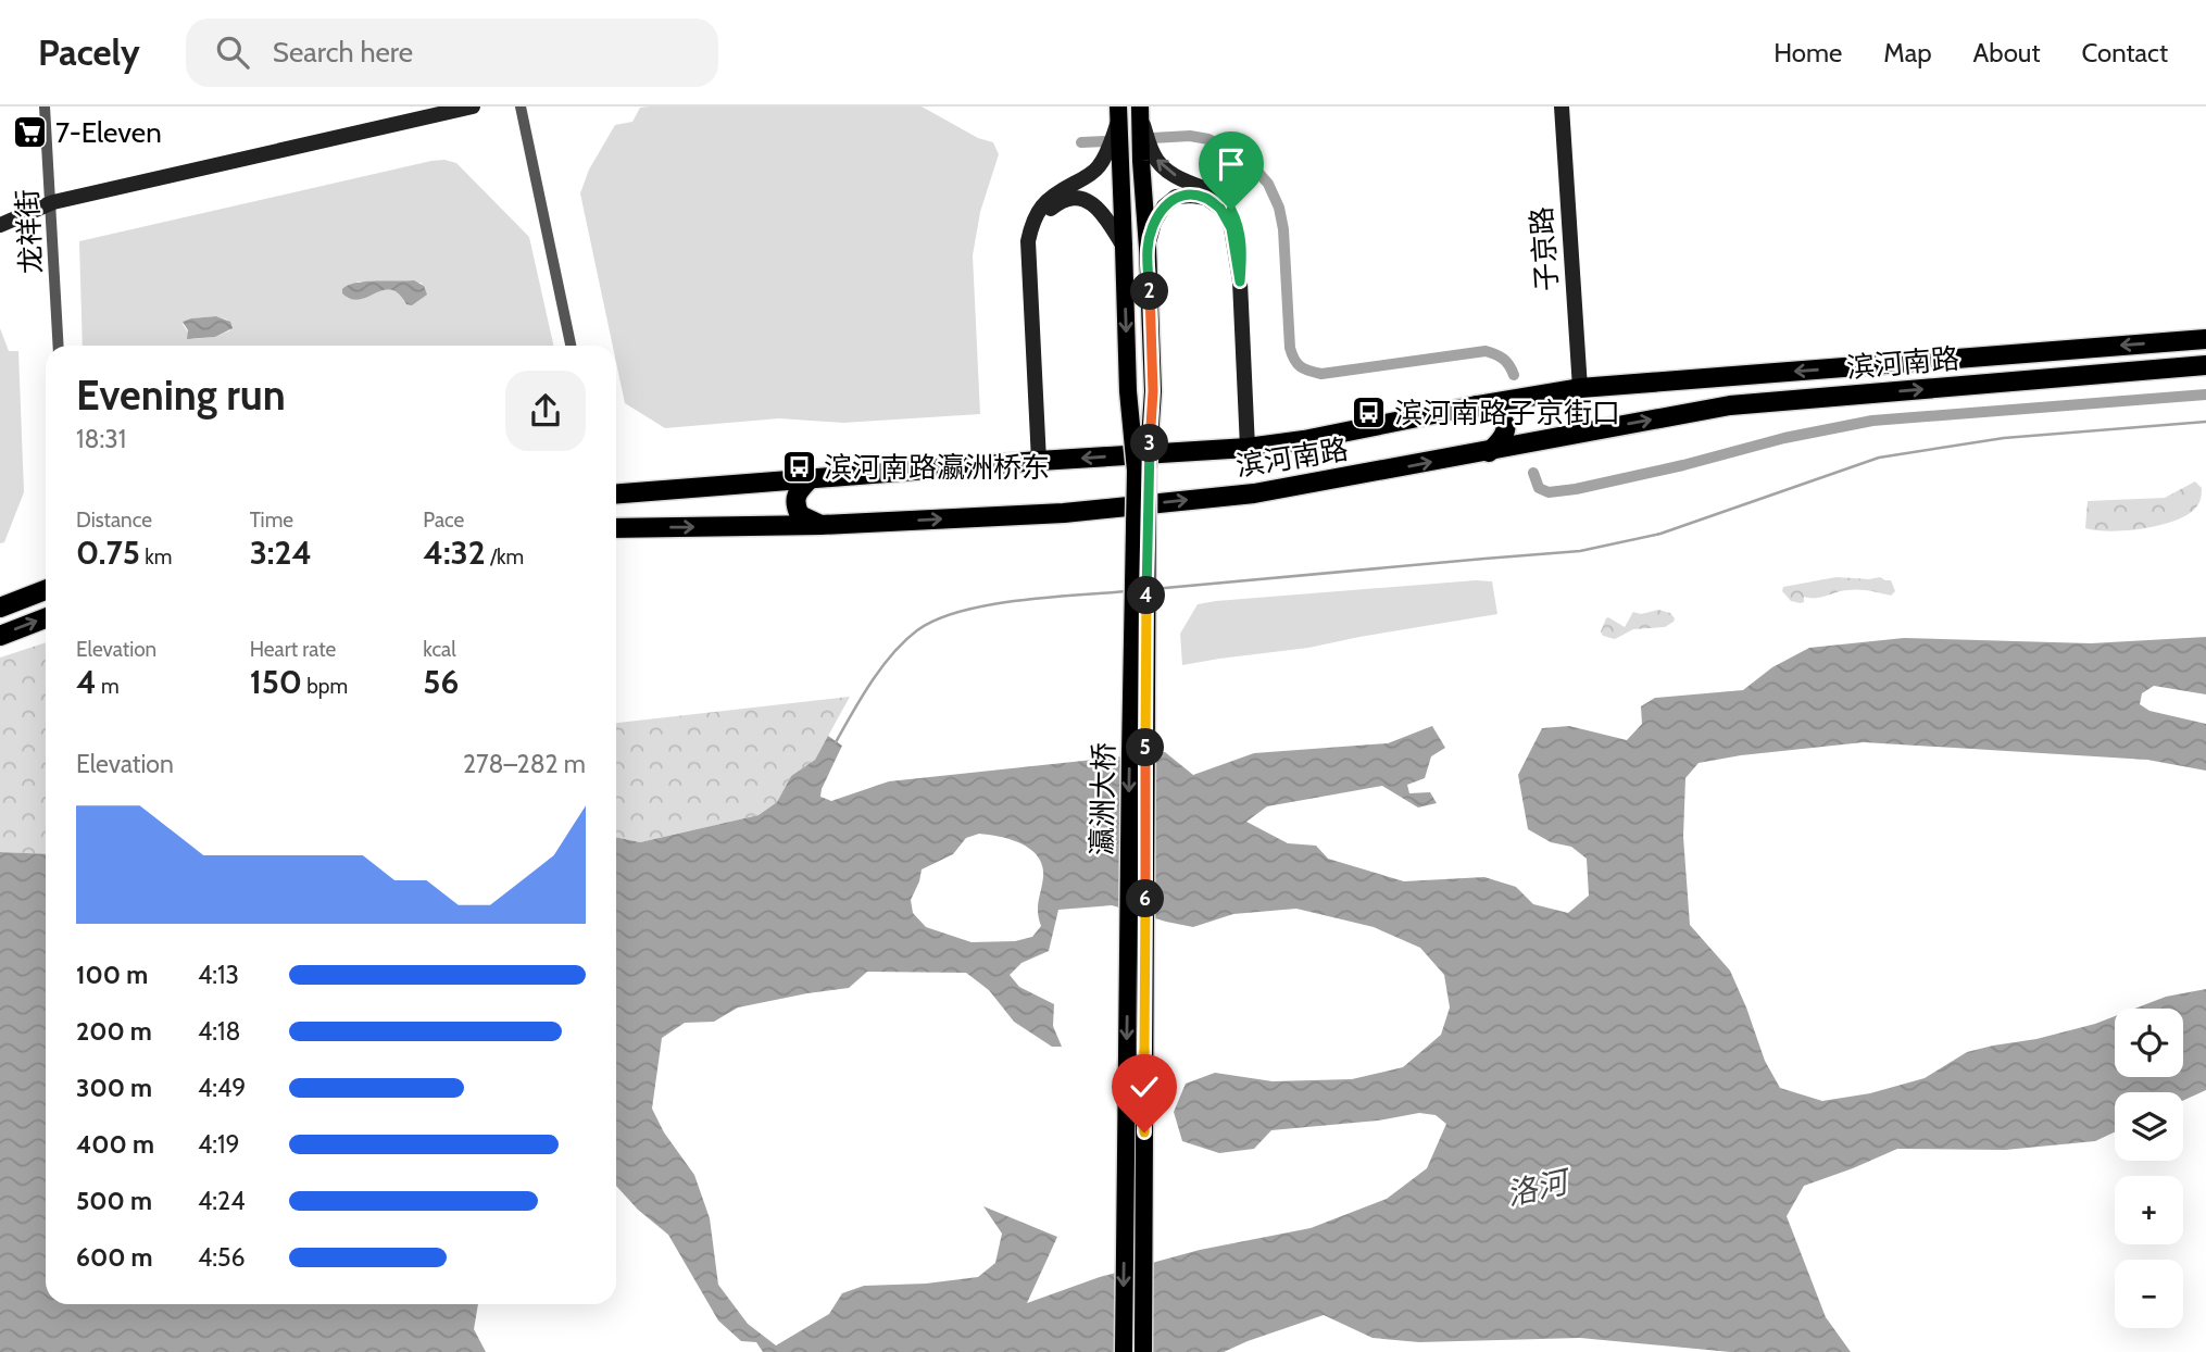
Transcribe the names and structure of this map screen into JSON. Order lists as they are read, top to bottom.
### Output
{
  "streets": {
    "highway": ["滨河南路"],
    "main road": ["瀛洲大桥"],
    "street": ["龙祥街", "子京路"]
  },
  "crossings": [
    ["子京路", "滨河南路"]
  ],
  "water": ["洛河"],
  "places": {
    "supermarket": ["7-Eleven"],
    "bus stop": ["滨河南路子京街口", "滨河南路瀛洲桥东"]
  },
  "page": {
    "header": "Pacely",
    "search": "Search here",
    "nav": [
      "Home",
      "Map",
      "About",
      "Contact"
    ],
    "pins": [
      "2",
      "3",
      "4",
      "5",
      "6"
    ],
    "heading": ["Evening run", "18:31"],
    "stats": [
      ["Distance", "0.75 km"],
      ["Time", "3:24"],
      ["Pace", "4:32 /km"],
      ["Elevation", "4 m"],
      ["Heart rate", "150 bpm"],
      ["kcal", "56"]
    ],
    "chart": ["Elevation", "278–282 m"],
    "list": [
      {
        "name": "100 m",
        "note": "4:13"
      },
      {
        "name": "200 m",
        "note": "4:18"
      },
      {
        "name": "300 m",
        "note": "4:49"
      },
      {
        "name": "400 m",
        "note": "4:19"
      },
      {
        "name": "500 m",
        "note": "4:24"
      },
      {
        "name": "600 m",
        "note": "4:56"
      }
    ],
    "map_buttons": ["+", "−"]
  }
}
